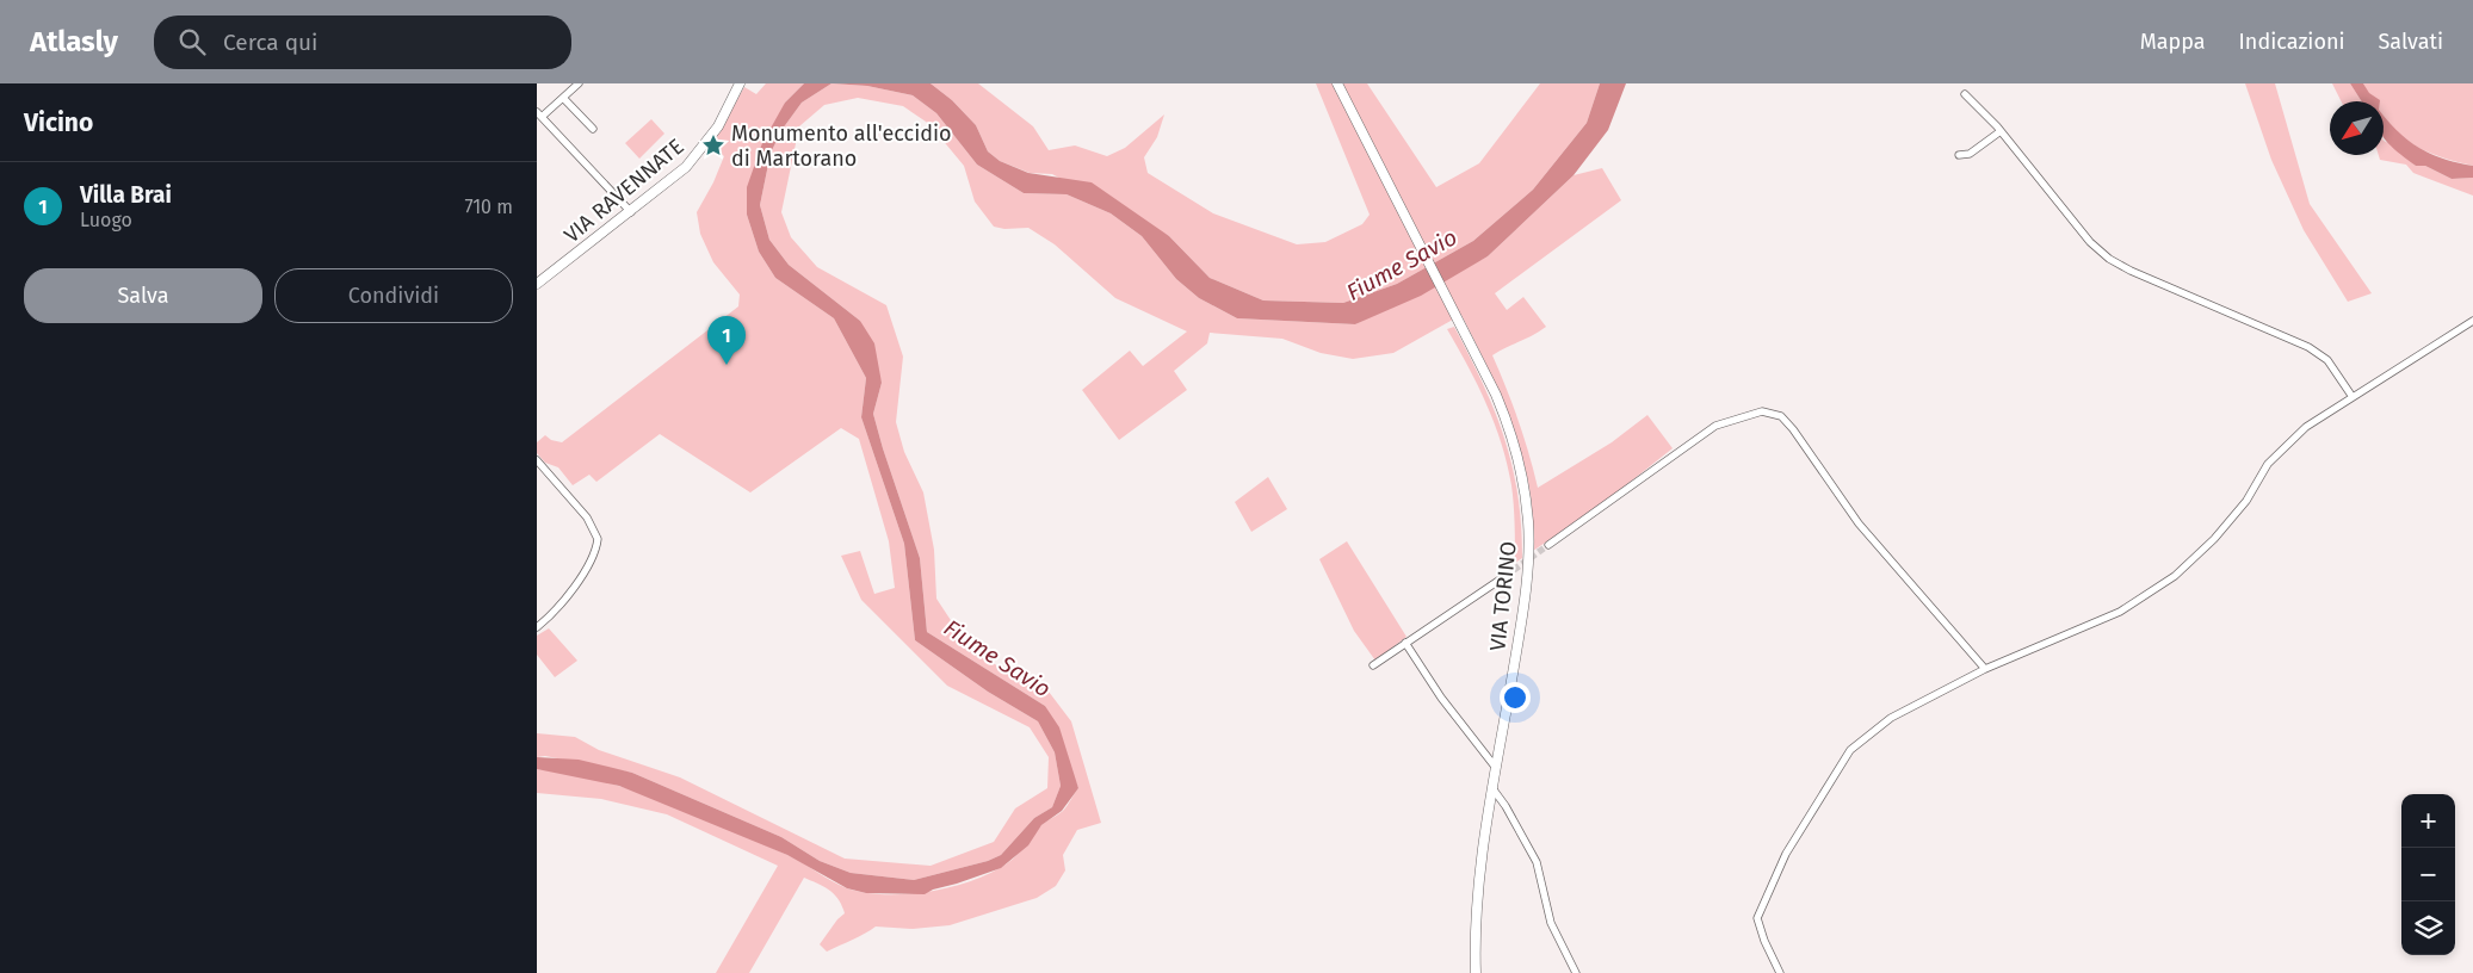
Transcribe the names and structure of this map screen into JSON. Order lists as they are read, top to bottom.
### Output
{
  "streets": {
    "main road": ["VIA RAVENNATE", "VIA TORINO"]
  },
  "water": ["Fiume Savio"],
  "places": {
    "place": ["Monumento all'eccidio di Martorano"]
  },
  "north": "bottom left",
  "page": {
    "header": "Atlasly",
    "search": "Cerca qui",
    "nav": ["Mappa", "Indicazioni", "Salvati"],
    "heading": "Vicino",
    "list": [
      {
        "mark": "1",
        "name": "Villa Brai",
        "note": "Luogo",
        "value": "710 m"
      }
    ],
    "buttons": ["Salva", "Condividi"],
    "pins": "1",
    "map_buttons": ["+", "−"]
  }
}
